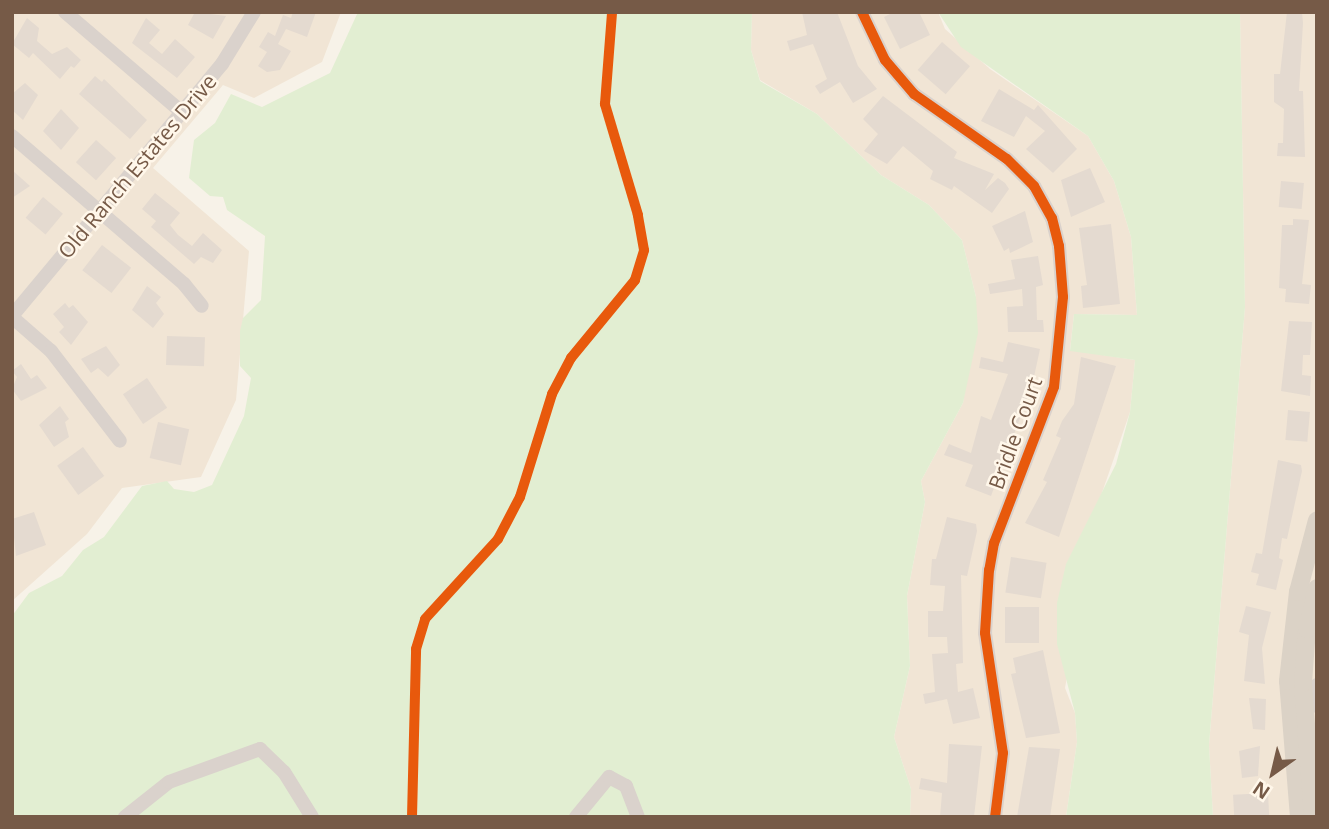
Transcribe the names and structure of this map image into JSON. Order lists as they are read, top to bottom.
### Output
{
  "streets": {
    "street": ["Old Ranch Estates Drive", "Bridle Court"]
  },
  "north": "bottom left"
}
